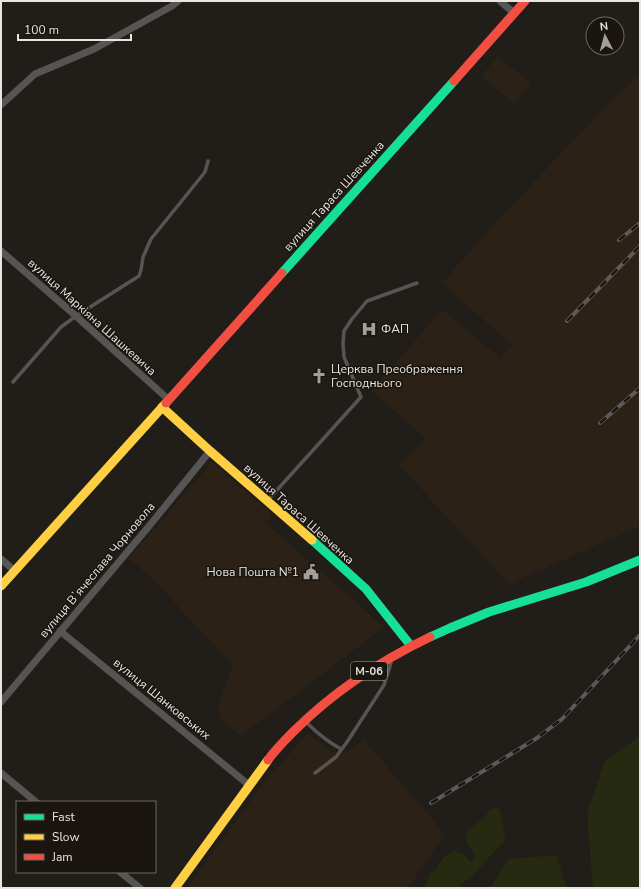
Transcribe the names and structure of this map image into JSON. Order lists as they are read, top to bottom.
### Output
{
  "streets": {
    "main road": ["вулиця Тараса Шевченка", "М-06"],
    "street": ["вулиця Маркіяна Шашкевича", "вулиця Вʼячеслава Чорновола", "вулиця Шанковських"]
  },
  "crossings": [
    ["вулиця Тараса Шевченка", "вулиця Маркіяна Шашкевича"],
    ["вулиця Тараса Шевченка", "вулиця Вʼячеслава Чорновола"],
    ["вулиця Тараса Шевченка", "М-06"],
    ["вулиця Вʼячеслава Чорновола", "вулиця Шанковських"],
    ["М-06", "вулиця Шанковських"]
  ],
  "places": {
    "hospital": ["ФАП"],
    "church": ["Церква Преображення Господнього"],
    "public building": ["Нова Пошта №1"]
  },
  "legend": ["Fast", "Slow", "Jam"],
  "scale_bar": "100 m",
  "north": "top"
}
